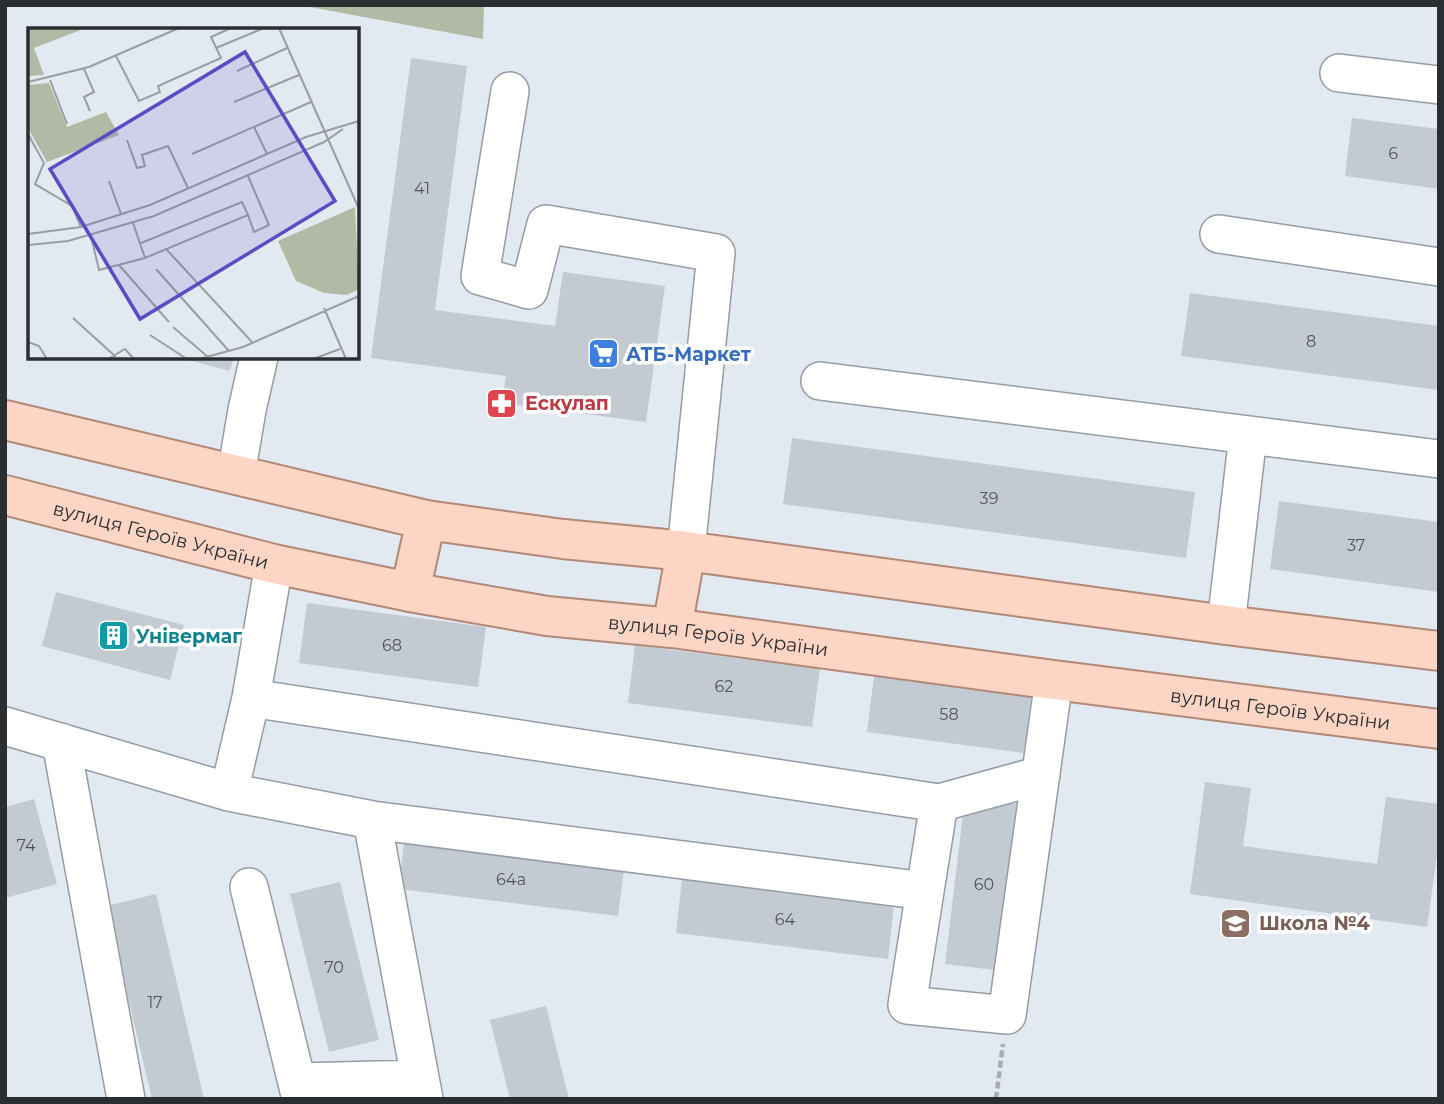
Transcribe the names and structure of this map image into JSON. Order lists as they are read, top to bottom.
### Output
{
  "streets": {
    "main road": ["вулиця Героїв України"]
  },
  "places": {
    "supermarket": ["АТБ-Маркет"],
    "pharmacy": ["Ескулап"],
    "building": ["Універмаг"],
    "school or university": ["Школа №4"]
  },
  "house_numbers": [
    "6",
    "41",
    "8",
    "39",
    "37",
    "68",
    "62",
    "58",
    "74",
    "64а",
    "60",
    "64",
    "70",
    "17"
  ]
}
